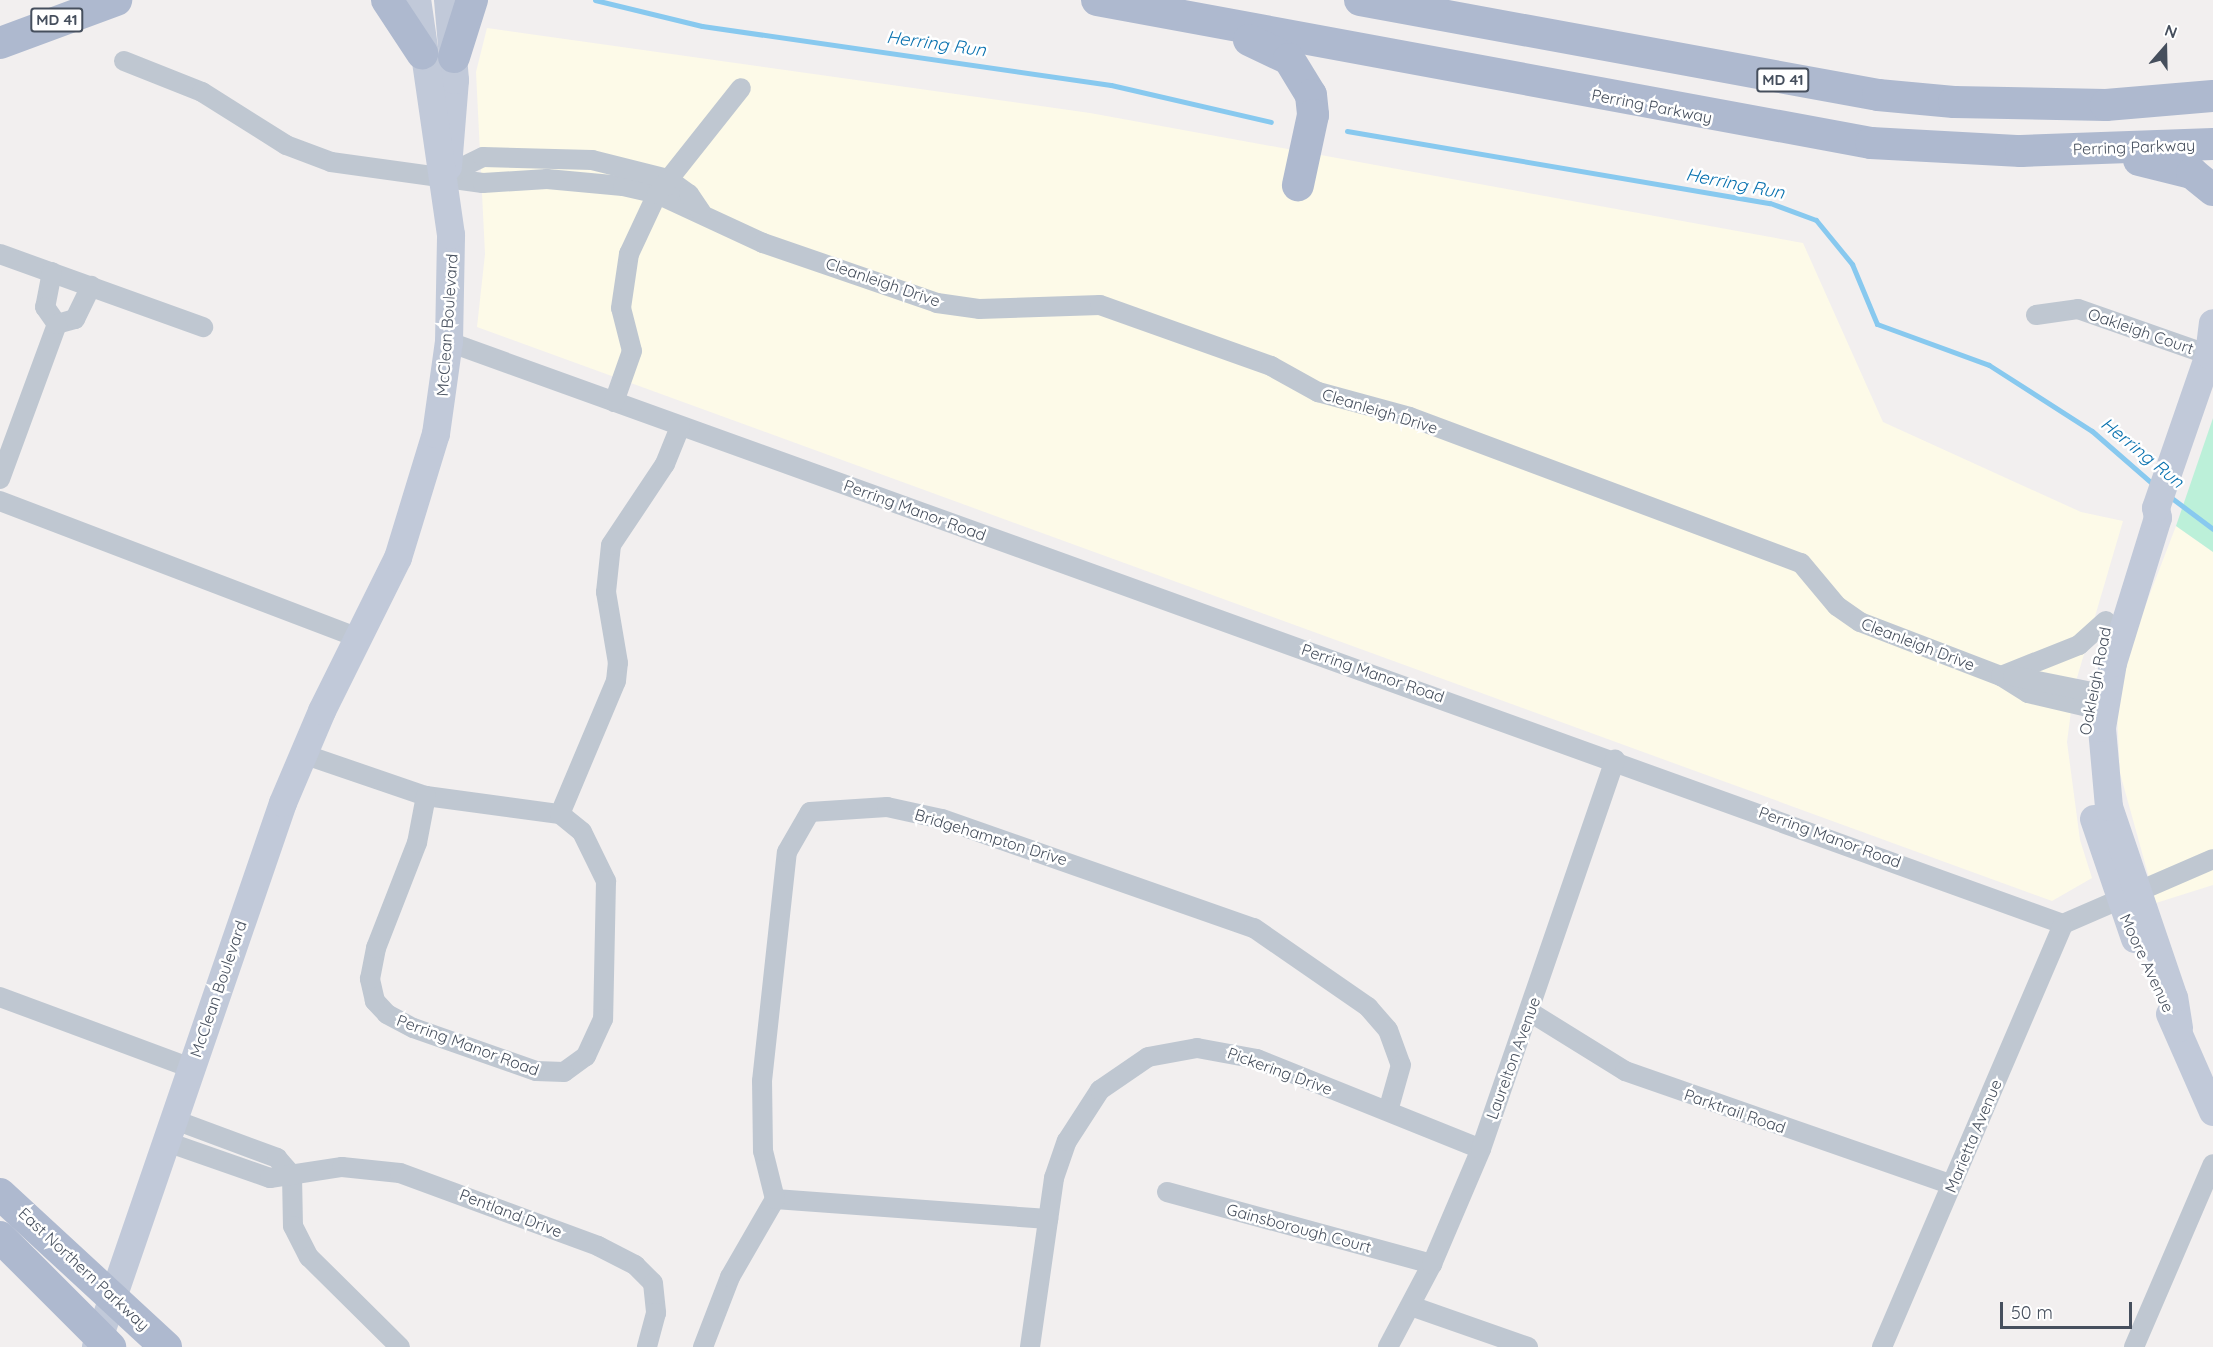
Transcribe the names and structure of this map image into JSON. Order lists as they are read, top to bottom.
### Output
{
  "streets": {
    "main road": ["MD 41", "Perring Parkway", "East Northern Parkway"],
    "street": [
      "Cleanleigh Drive",
      "McClean Boulevard",
      "Oakleigh Court",
      "Perring Manor Road",
      "Oakleigh Road",
      "Bridgehampton Drive",
      "Moore Avenue",
      "Laurelton Avenue",
      "Pickering Drive",
      "Parktrail Road",
      "Marietta Avenue",
      "Pentland Drive",
      "Gainsborough Court"
    ]
  },
  "crossings": [
    ["Cleanleigh Drive", "McClean Boulevard"],
    ["Cleanleigh Drive", "Oakleigh Road"],
    ["McClean Boulevard", "Perring Manor Road"],
    ["McClean Boulevard", "East Northern Parkway"],
    ["Oakleigh Court", "Oakleigh Road"],
    ["Perring Manor Road", "Laurelton Avenue"],
    ["Perring Manor Road", "Marietta Avenue"],
    ["Oakleigh Road", "Moore Avenue"],
    ["Bridgehampton Drive", "Pickering Drive"],
    ["Laurelton Avenue", "Pickering Drive"],
    ["Laurelton Avenue", "Parktrail Road"],
    ["Laurelton Avenue", "Gainsborough Court"],
    ["Parktrail Road", "Marietta Avenue"]
  ],
  "water": ["Herring Run"],
  "scale_bar": "50 m",
  "north": "top"
}
